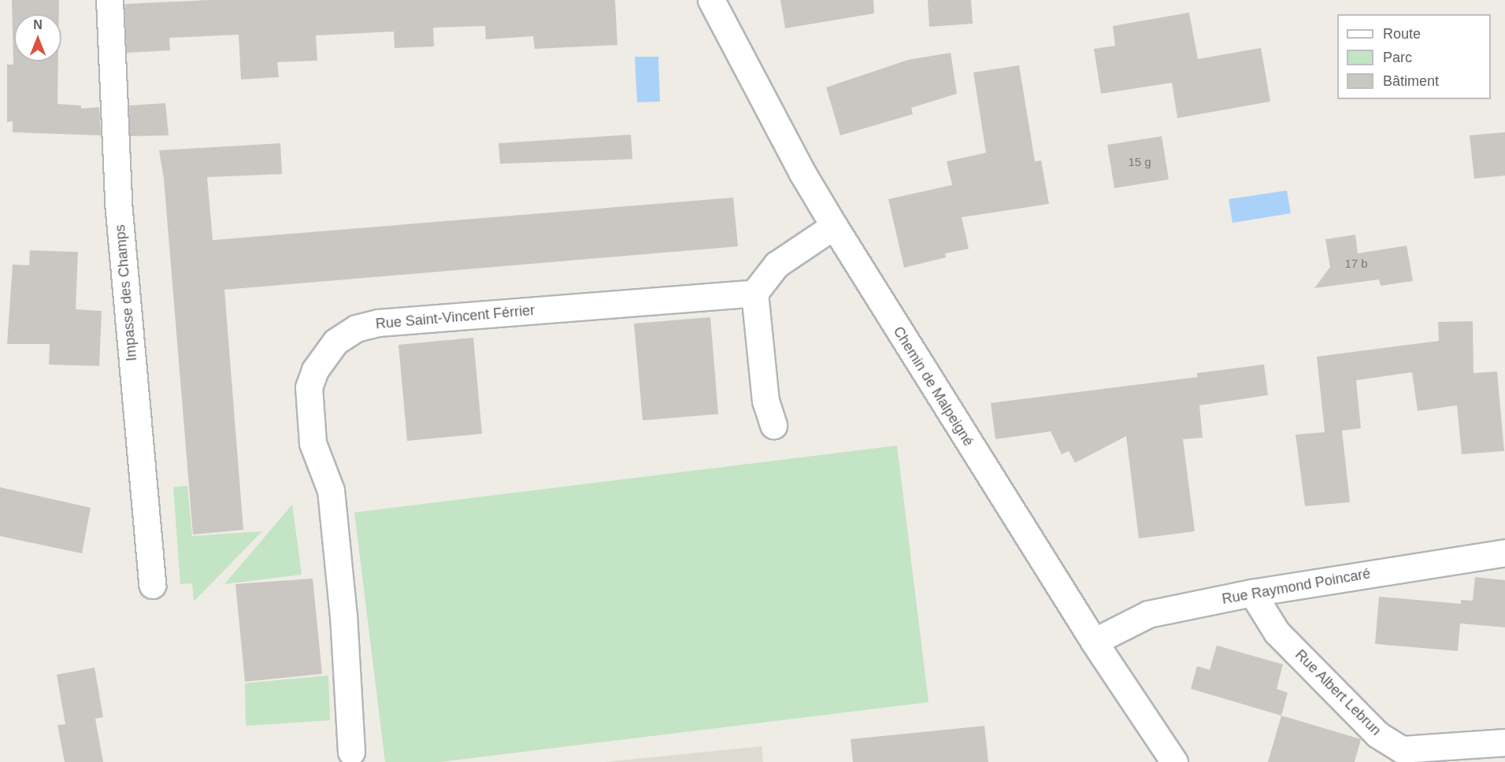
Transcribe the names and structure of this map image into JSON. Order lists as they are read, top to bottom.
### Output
{
  "streets": {
    "street": [
      "Impasse des Champs",
      "Rue Saint-Vincent Férrier",
      "Chemin de Malpeigné",
      "Rue Raymond Poincaré",
      "Rue Albert Lebrun"
    ]
  },
  "crossings": [
    ["Chemin de Malpeigné", "Rue Raymond Poincaré"],
    ["Rue Raymond Poincaré", "Rue Albert Lebrun"]
  ],
  "house_numbers": ["15 g", "17 b"],
  "legend": ["Route", "Parc", "Bâtiment"],
  "north": "top"
}
